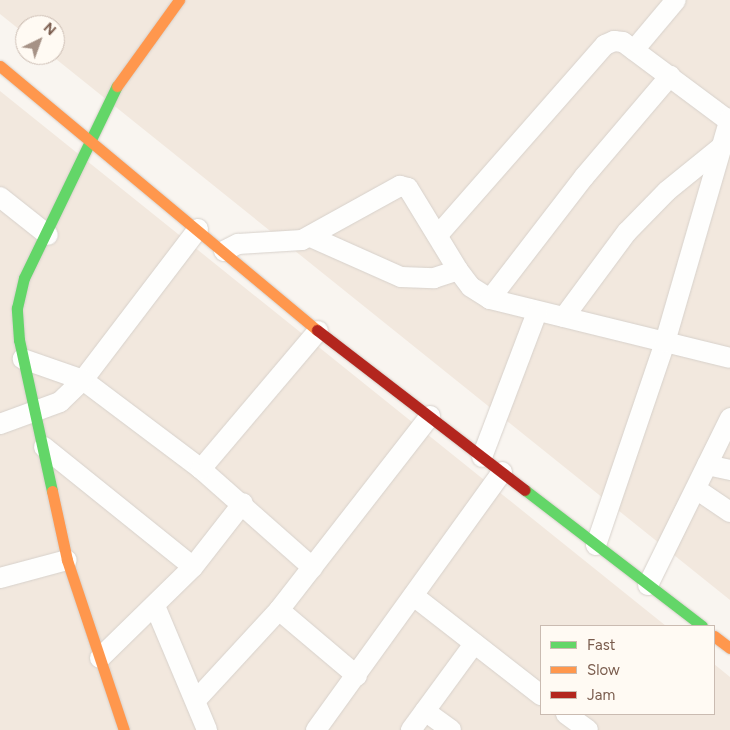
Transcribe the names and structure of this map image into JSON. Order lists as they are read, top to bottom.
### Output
{
  "legend": ["Fast", "Slow", "Jam"],
  "north": "top right"
}
